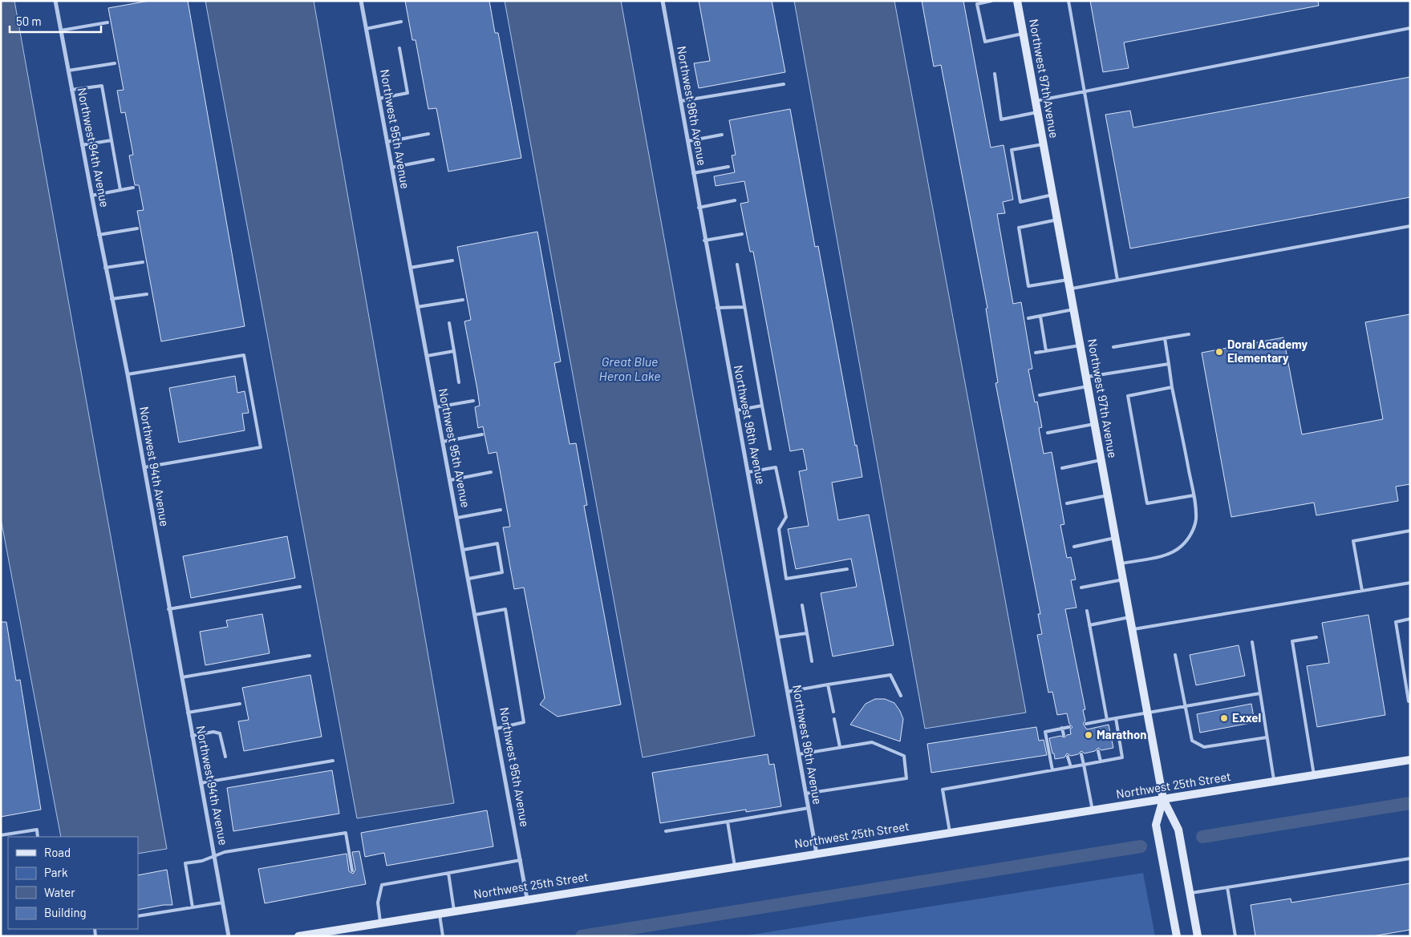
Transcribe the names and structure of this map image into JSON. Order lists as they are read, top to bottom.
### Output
{
  "streets": {
    "main road": ["Northwest 97th Avenue", "Northwest 25th Street"],
    "street": ["Northwest 96th Avenue", "Northwest 95th Avenue", "Northwest 94th Avenue"]
  },
  "crossings": [
    ["Northwest 97th Avenue", "Northwest 25th Street"],
    ["Northwest 96th Avenue", "Northwest 25th Street"],
    ["Northwest 95th Avenue", "Northwest 25th Street"]
  ],
  "water": ["Great Blue Heron Lake"],
  "places": ["Doral Academy Elementary", "Exxel", "Marathon"],
  "legend": [
    "Road",
    "Park",
    "Water",
    "Building"
  ],
  "scale_bar": "50 m"
}
